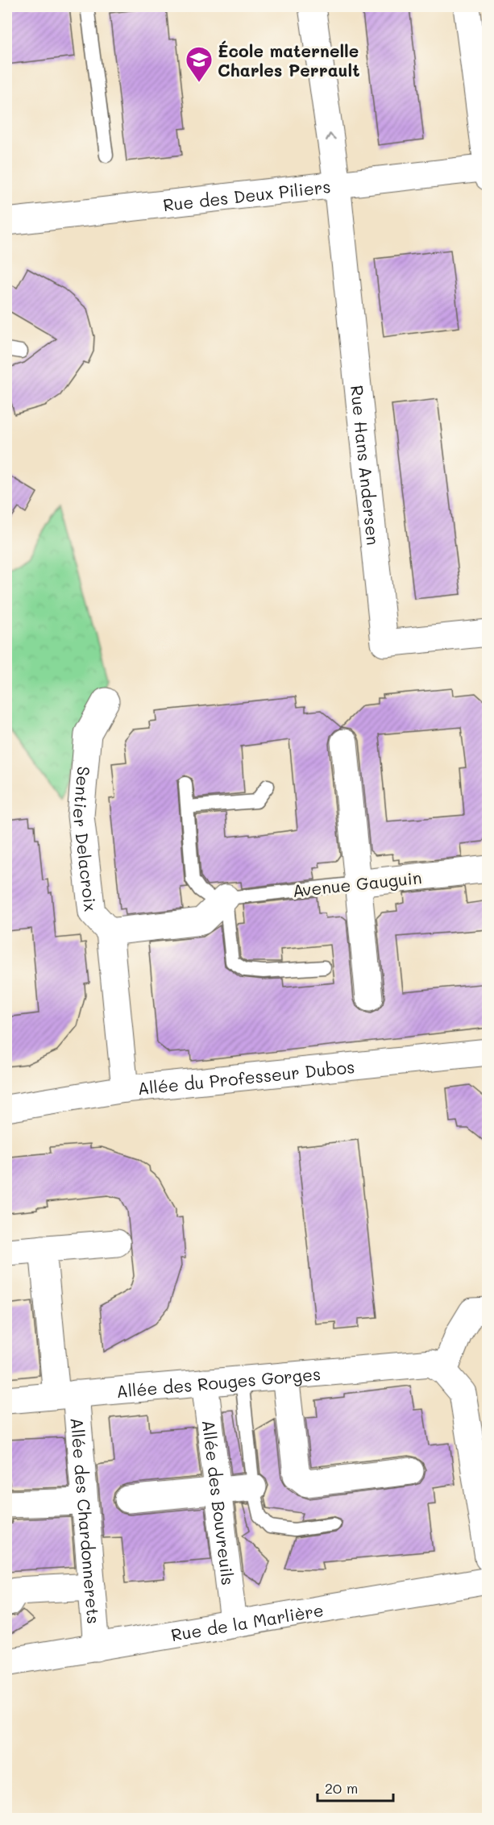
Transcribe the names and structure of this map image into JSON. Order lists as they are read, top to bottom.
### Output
{
  "streets": {
    "street": [
      "Rue des Deux Piliers",
      "Rue Hans Andersen",
      "Sentier Delacroix",
      "Avenue Gauguin",
      "Allée du Professeur Dubos",
      "Allée des Rouges Gorges",
      "Allée des Bouvreuils",
      "Allée des Chardonnerets",
      "Rue de la Marlière"
    ]
  },
  "crossings": [
    ["Rue des Deux Piliers", "Rue Hans Andersen"],
    ["Sentier Delacroix", "Allée du Professeur Dubos"],
    ["Allée des Rouges Gorges", "Allée des Bouvreuils"],
    ["Allée des Rouges Gorges", "Allée des Chardonnerets"],
    ["Allée des Bouvreuils", "Rue de la Marlière"],
    ["Allée des Chardonnerets", "Rue de la Marlière"]
  ],
  "places": {
    "school or university": ["École maternelle Charles Perrault"]
  },
  "scale_bar": "20 m"
}
